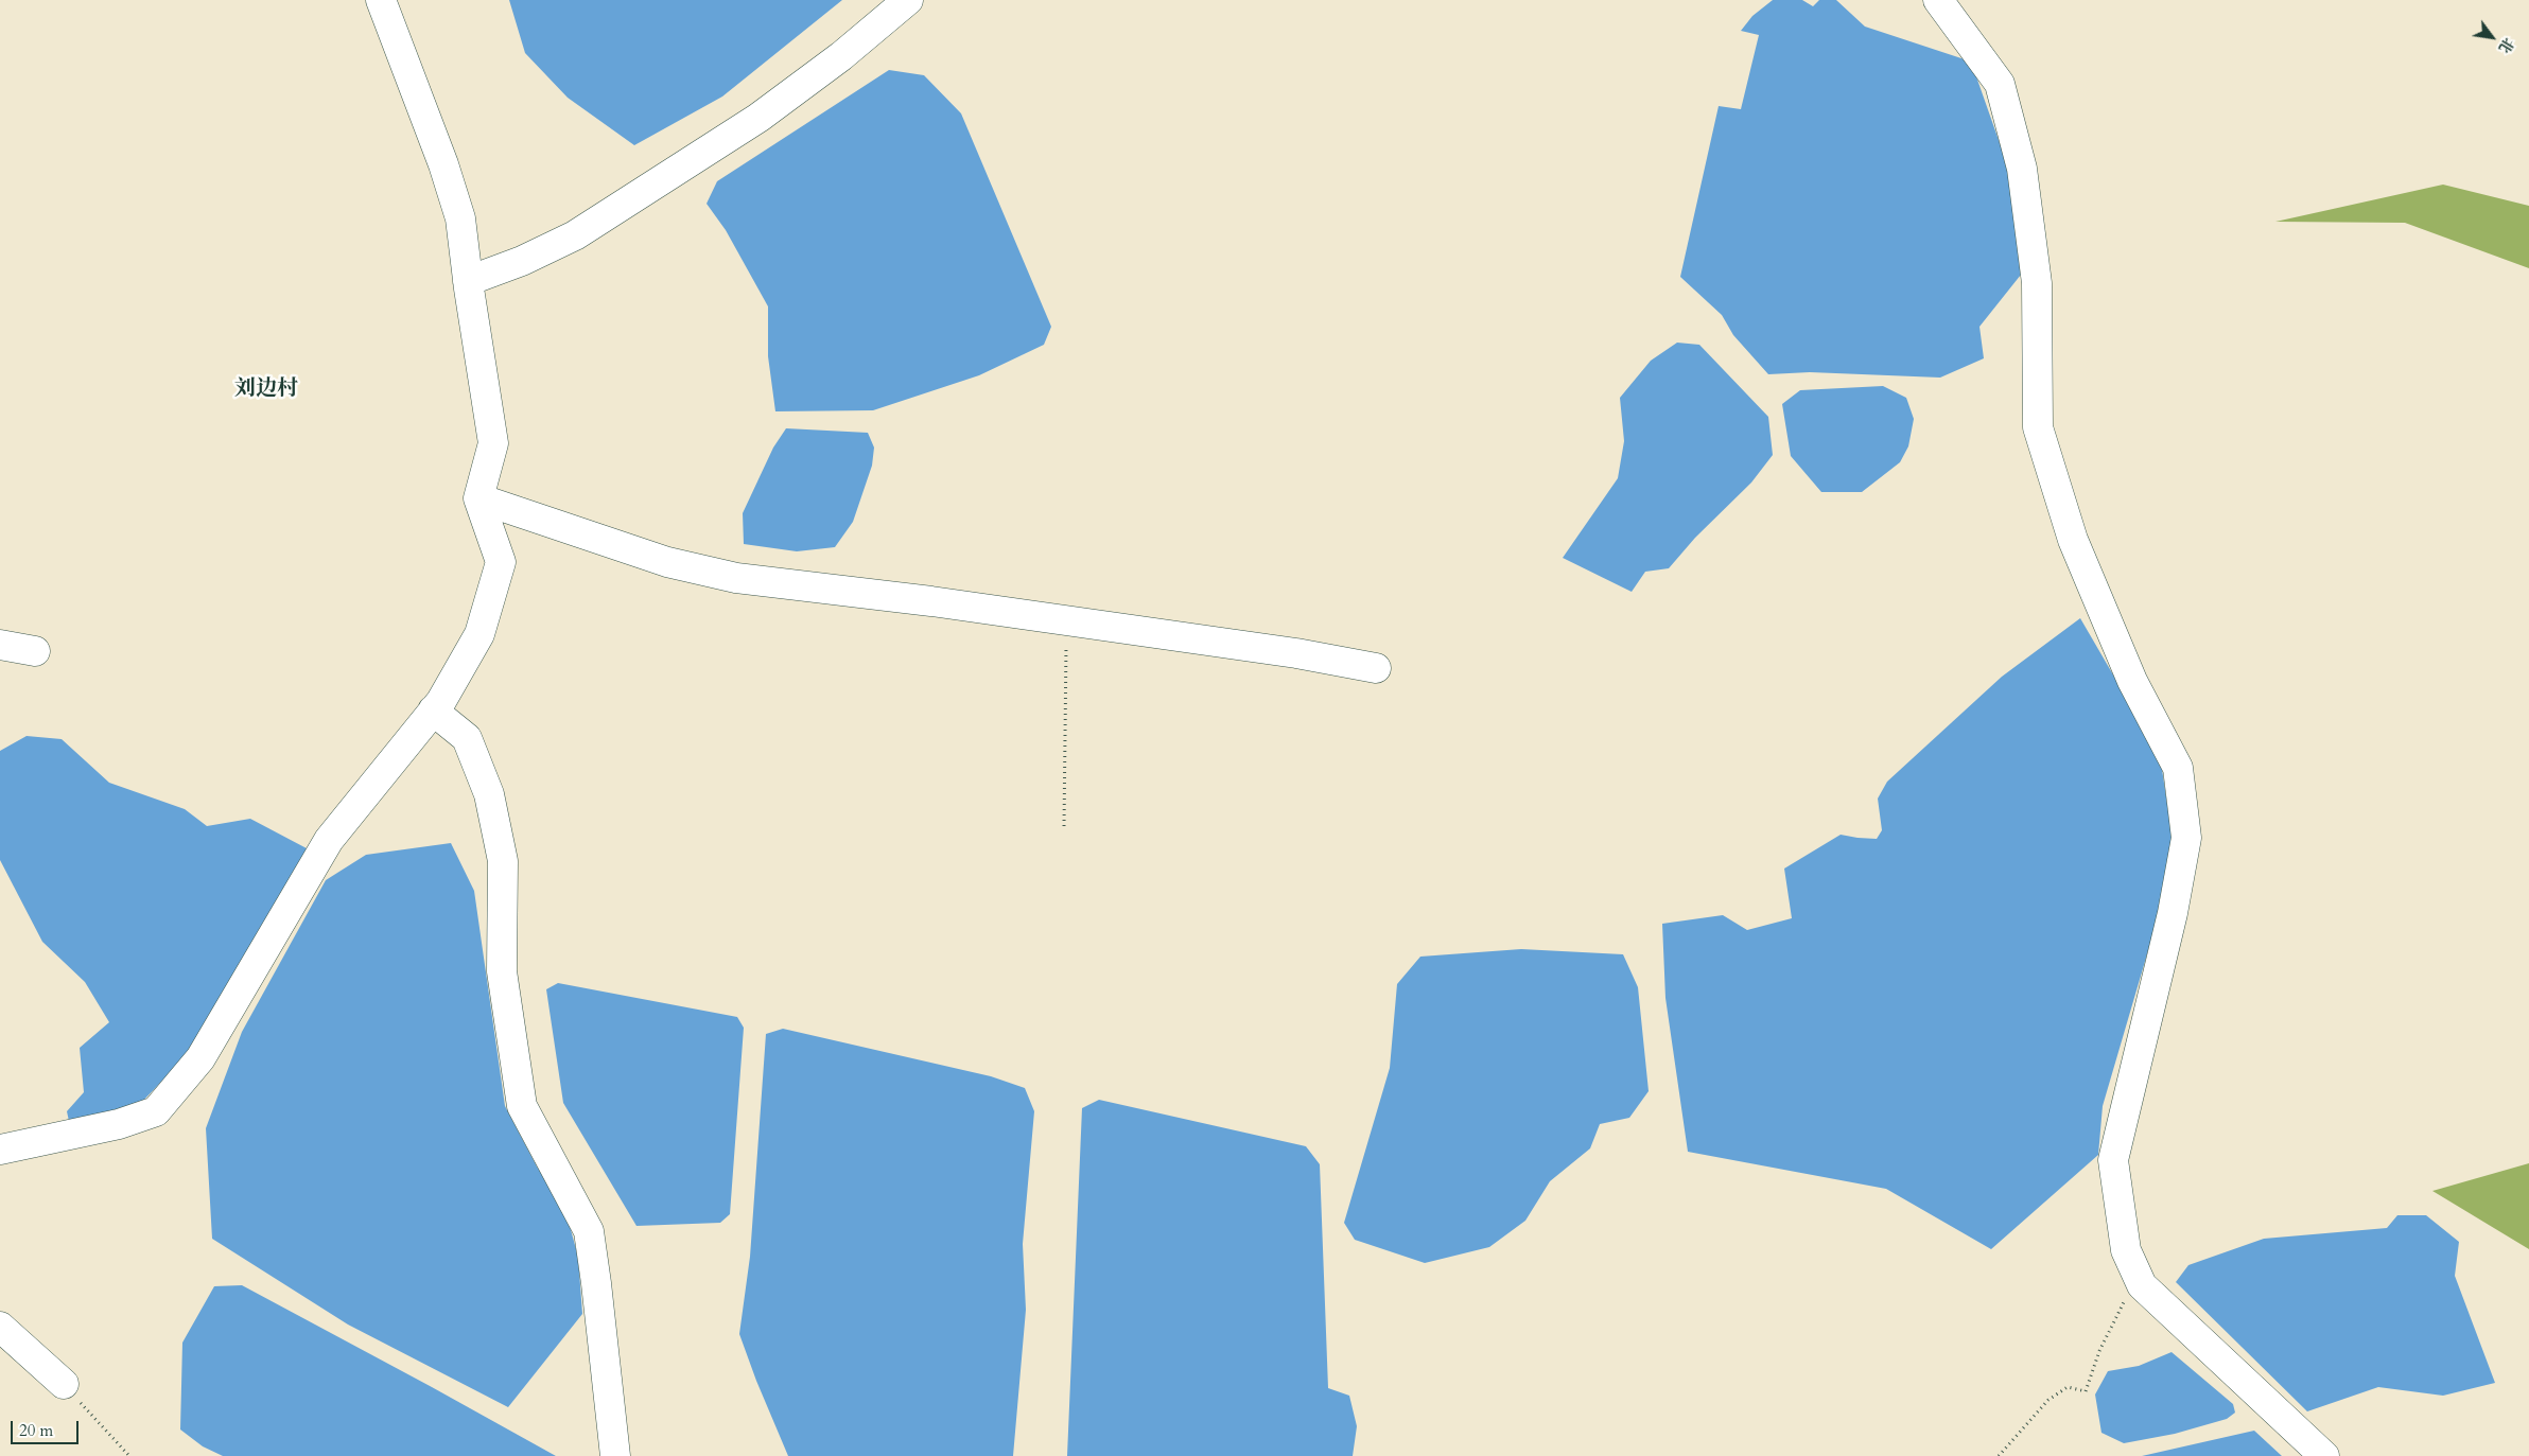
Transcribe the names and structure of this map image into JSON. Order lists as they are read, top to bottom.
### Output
{
  "districts": ["刘边村"],
  "scale_bar": "20 m",
  "north": "bottom right"
}
